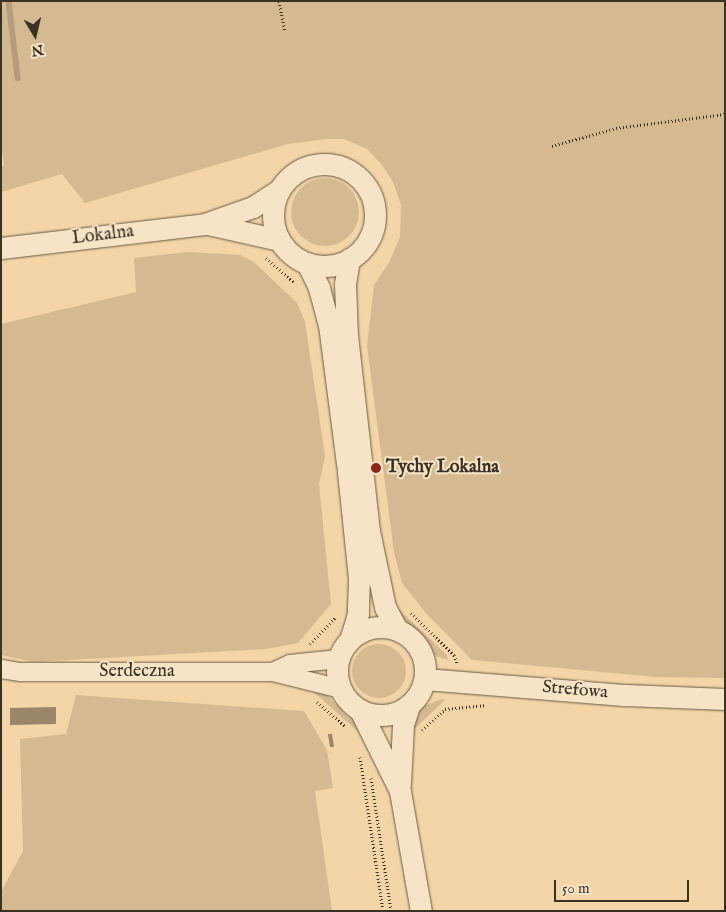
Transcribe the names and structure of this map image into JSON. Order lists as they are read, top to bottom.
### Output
{
  "streets": {
    "street": ["Lokalna", "Serdeczna", "Strefowa"]
  },
  "crossings": [
    ["Serdeczna", "Strefowa"]
  ],
  "places": ["Tychy Lokalna"],
  "scale_bar": "50 m",
  "north": "bottom"
}
